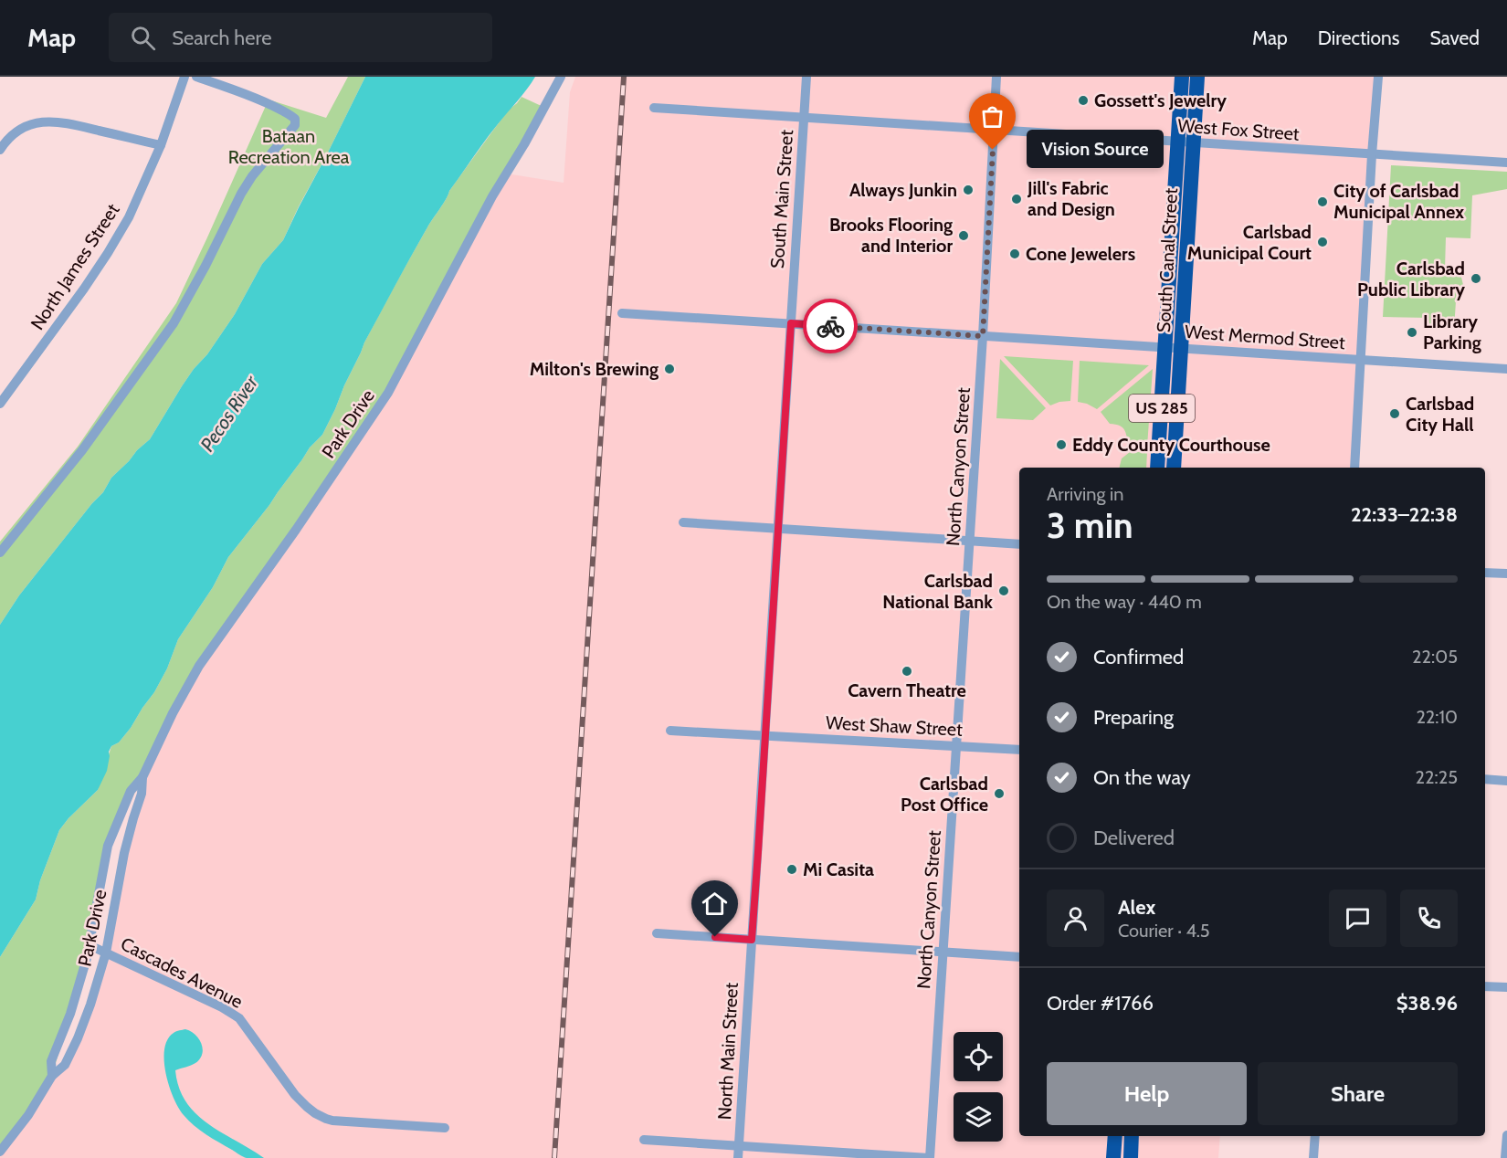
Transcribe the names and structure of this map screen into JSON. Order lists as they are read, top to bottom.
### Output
{
  "streets": {
    "highway": ["South Canal Street", "US 285"],
    "street": [
      "West Fox Street",
      "South Main Street",
      "North James Street",
      "West Mermod Street",
      "Park Drive",
      "North Canyon Street",
      "West Shaw Street",
      "Cascades Avenue",
      "North Main Street"
    ]
  },
  "crossings": [
    ["West Fox Street", "South Main Street"],
    ["West Fox Street", "South Canal Street"],
    ["West Fox Street", "North Canyon Street"],
    ["South Main Street", "West Mermod Street"],
    ["South Main Street", "North Main Street"],
    ["South Canal Street", "West Mermod Street"],
    ["South Canal Street", "US 285"],
    ["West Mermod Street", "US 285"],
    ["West Mermod Street", "North Canyon Street"],
    ["West Mermod Street", "North Main Street"],
    ["Park Drive", "Cascades Avenue"],
    ["North Canyon Street", "West Shaw Street"],
    ["West Shaw Street", "North Main Street"]
  ],
  "water": ["Pecos River"],
  "parks": ["Bataan Recreation Area"],
  "places": [
    "Gossett's Jewelry",
    "Vision Source",
    "Always Junkin",
    "Jill's Fabric and Design",
    "City of Carlsbad Municipal Annex",
    "Brooks Flooring and Interior",
    "Carlsbad Municipal Court",
    "Cone Jewelers",
    "Carlsbad Public Library",
    "Library Parking",
    "Milton's Brewing",
    "Carlsbad City Hall",
    "Eddy County Courthouse",
    "Carlsbad National Bank",
    "Cavern Theatre",
    "Carlsbad Post Office",
    "Mi Casita"
  ],
  "page": {
    "header": "Map",
    "search": "Search here",
    "nav": ["Map", "Directions", "Saved"],
    "bubble": "Vision Source",
    "heading": ["3 min", "Arriving in", "22:33–22:38"],
    "panel": [
      "Alex",
      "Courier · 4.5",
      "Order #1766",
      "$38.96"
    ],
    "bar": "On the way · 440 m",
    "list": [
      ["Confirmed", "22:05"],
      ["Preparing", "22:10"],
      ["On the way", "22:25"],
      "Delivered"
    ],
    "buttons": ["Help", "Share"]
  }
}
